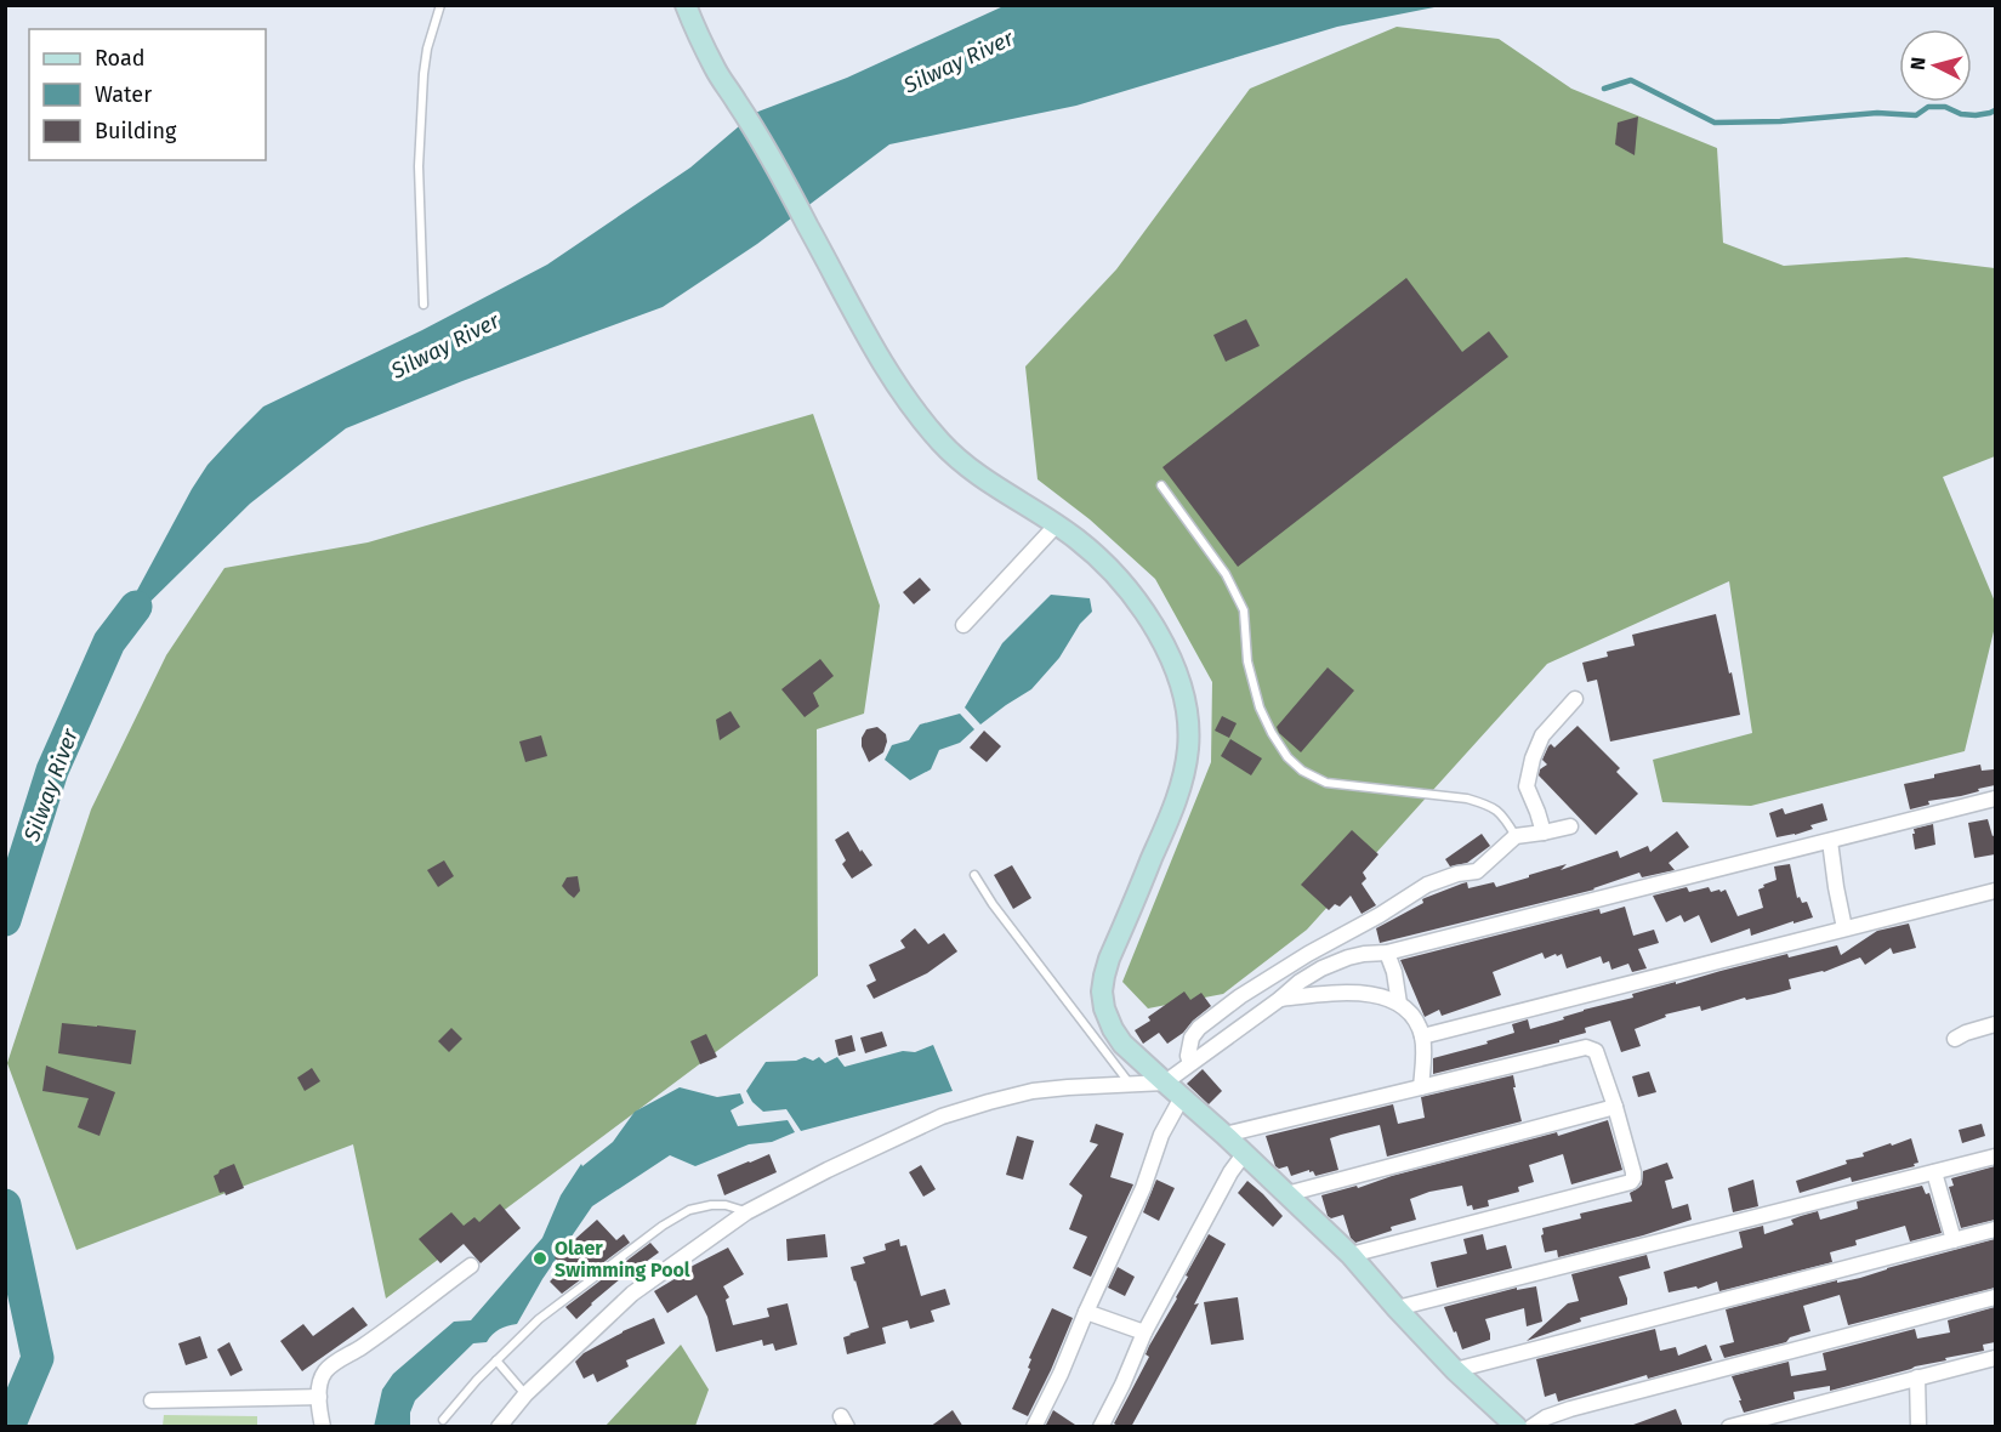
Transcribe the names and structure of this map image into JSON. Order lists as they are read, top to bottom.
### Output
{
  "water": ["Silway River"],
  "places": ["Olaer Swimming Pool"],
  "legend": ["Road", "Water", "Building"],
  "north": "left"
}
